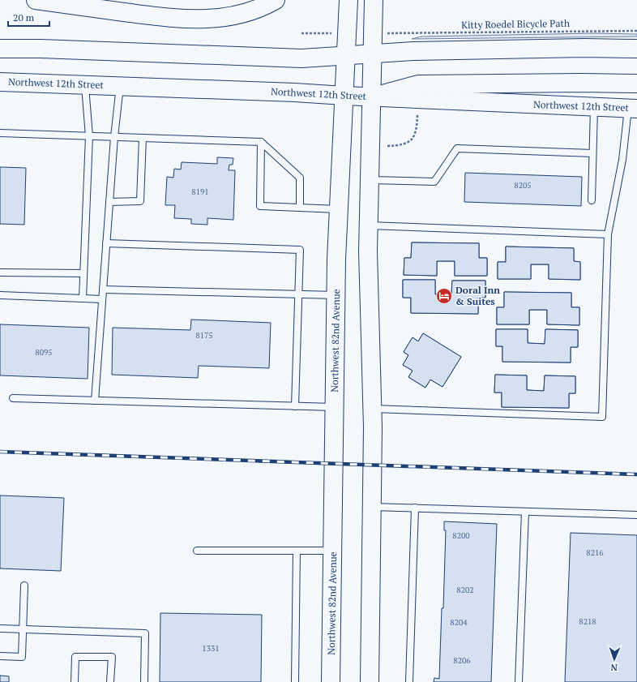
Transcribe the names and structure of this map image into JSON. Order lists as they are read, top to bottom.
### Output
{
  "streets": {
    "main road": ["Northwest 12th Street", "Northwest 82nd Avenue"],
    "path": ["Kitty Roedel Bicycle Path"]
  },
  "crossings": [
    ["Northwest 12th Street", "Northwest 82nd Avenue"]
  ],
  "places": {
    "hotel": ["Doral Inn & Suites"]
  },
  "house_numbers": [
    "8205",
    "8191",
    "8175",
    "8095",
    "8200",
    "8216",
    "8202",
    "8218",
    "8204",
    "1331",
    "8206"
  ],
  "scale_bar": "20 m",
  "north": "bottom"
}
